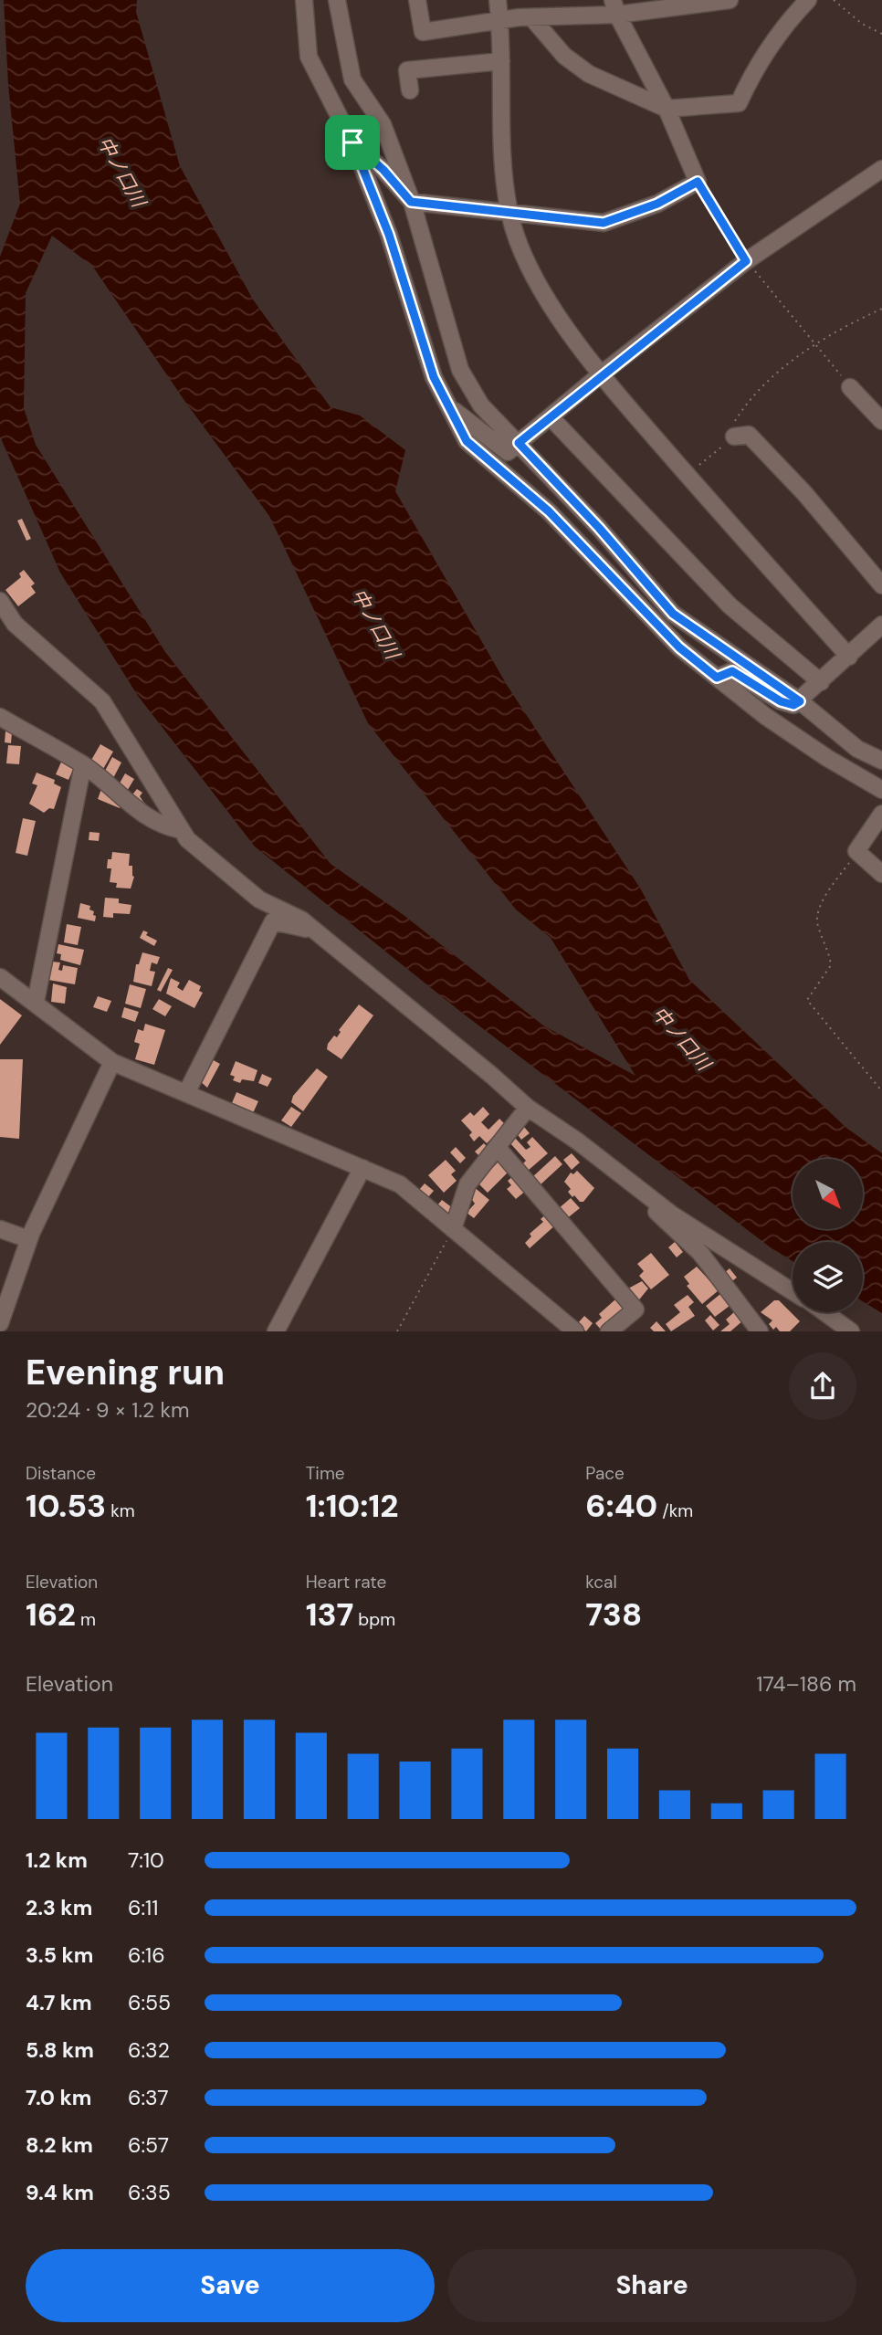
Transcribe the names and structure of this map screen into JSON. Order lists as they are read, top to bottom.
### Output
{
  "water": ["中ノ口川"],
  "north": "bottom right",
  "page": {
    "heading": ["Evening run", "20:24 · 9 × 1.2 km"],
    "stats": [
      ["Distance", "10.53 km"],
      ["Time", "1:10:12"],
      ["Pace", "6:40 /km"],
      ["Elevation", "162 m"],
      ["Heart rate", "137 bpm"],
      ["kcal", "738"]
    ],
    "chart": ["Elevation", "174–186 m"],
    "list": [
      {
        "name": "1.2 km",
        "note": "7:10"
      },
      {
        "name": "2.3 km",
        "note": "6:11"
      },
      {
        "name": "3.5 km",
        "note": "6:16"
      },
      {
        "name": "4.7 km",
        "note": "6:55"
      },
      {
        "name": "5.8 km",
        "note": "6:32"
      },
      {
        "name": "7.0 km",
        "note": "6:37"
      },
      {
        "name": "8.2 km",
        "note": "6:57"
      },
      {
        "name": "9.4 km",
        "note": "6:35"
      }
    ],
    "buttons": ["Save", "Share"]
  }
}
